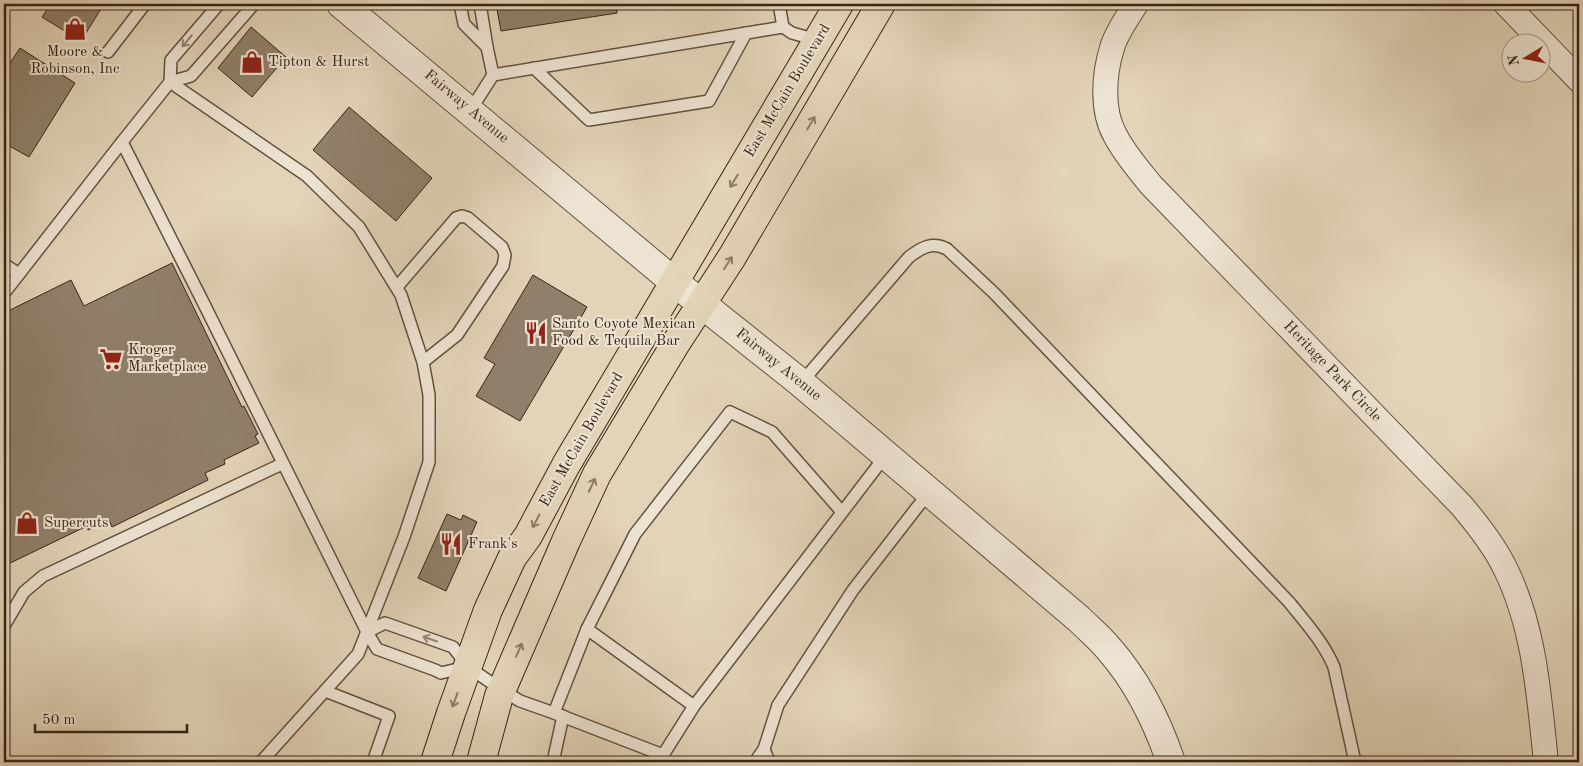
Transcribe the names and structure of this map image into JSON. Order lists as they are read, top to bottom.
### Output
{
  "streets": {
    "main road": ["East McCain Boulevard"],
    "street": ["Fairway Avenue", "Heritage Park Circle"]
  },
  "crossings": [
    ["East McCain Boulevard", "Fairway Avenue"]
  ],
  "places": {
    "shop": ["Moore & Robinson, Inc", "Tipton & Hurst", "Supercuts"],
    "restaurant": ["Santo Coyote Mexican Food & Tequila Bar", "Frank's"],
    "supermarket": ["Kroger Marketplace"]
  },
  "scale_bar": "50 m",
  "north": "left"
}
